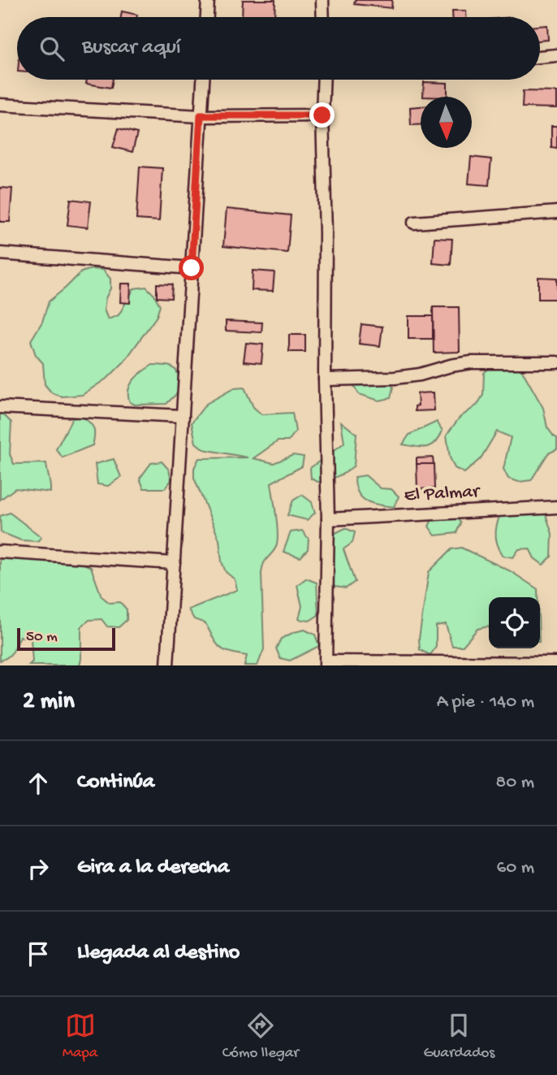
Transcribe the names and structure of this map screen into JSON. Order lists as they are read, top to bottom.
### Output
{
  "streets": {
    "street": ["El Palmar"]
  },
  "scale_bar": "50 m",
  "north": "bottom",
  "page": {
    "search": "Buscar aquí",
    "scale": "50 m",
    "heading": ["2 min", "A pie · 140 m"],
    "list": [
      ["Continúa", "80 m"],
      ["Gira a la derecha", "60 m"],
      "Llegada al destino"
    ],
    "nav": ["Mapa", "Cómo llegar", "Guardados"]
  }
}
